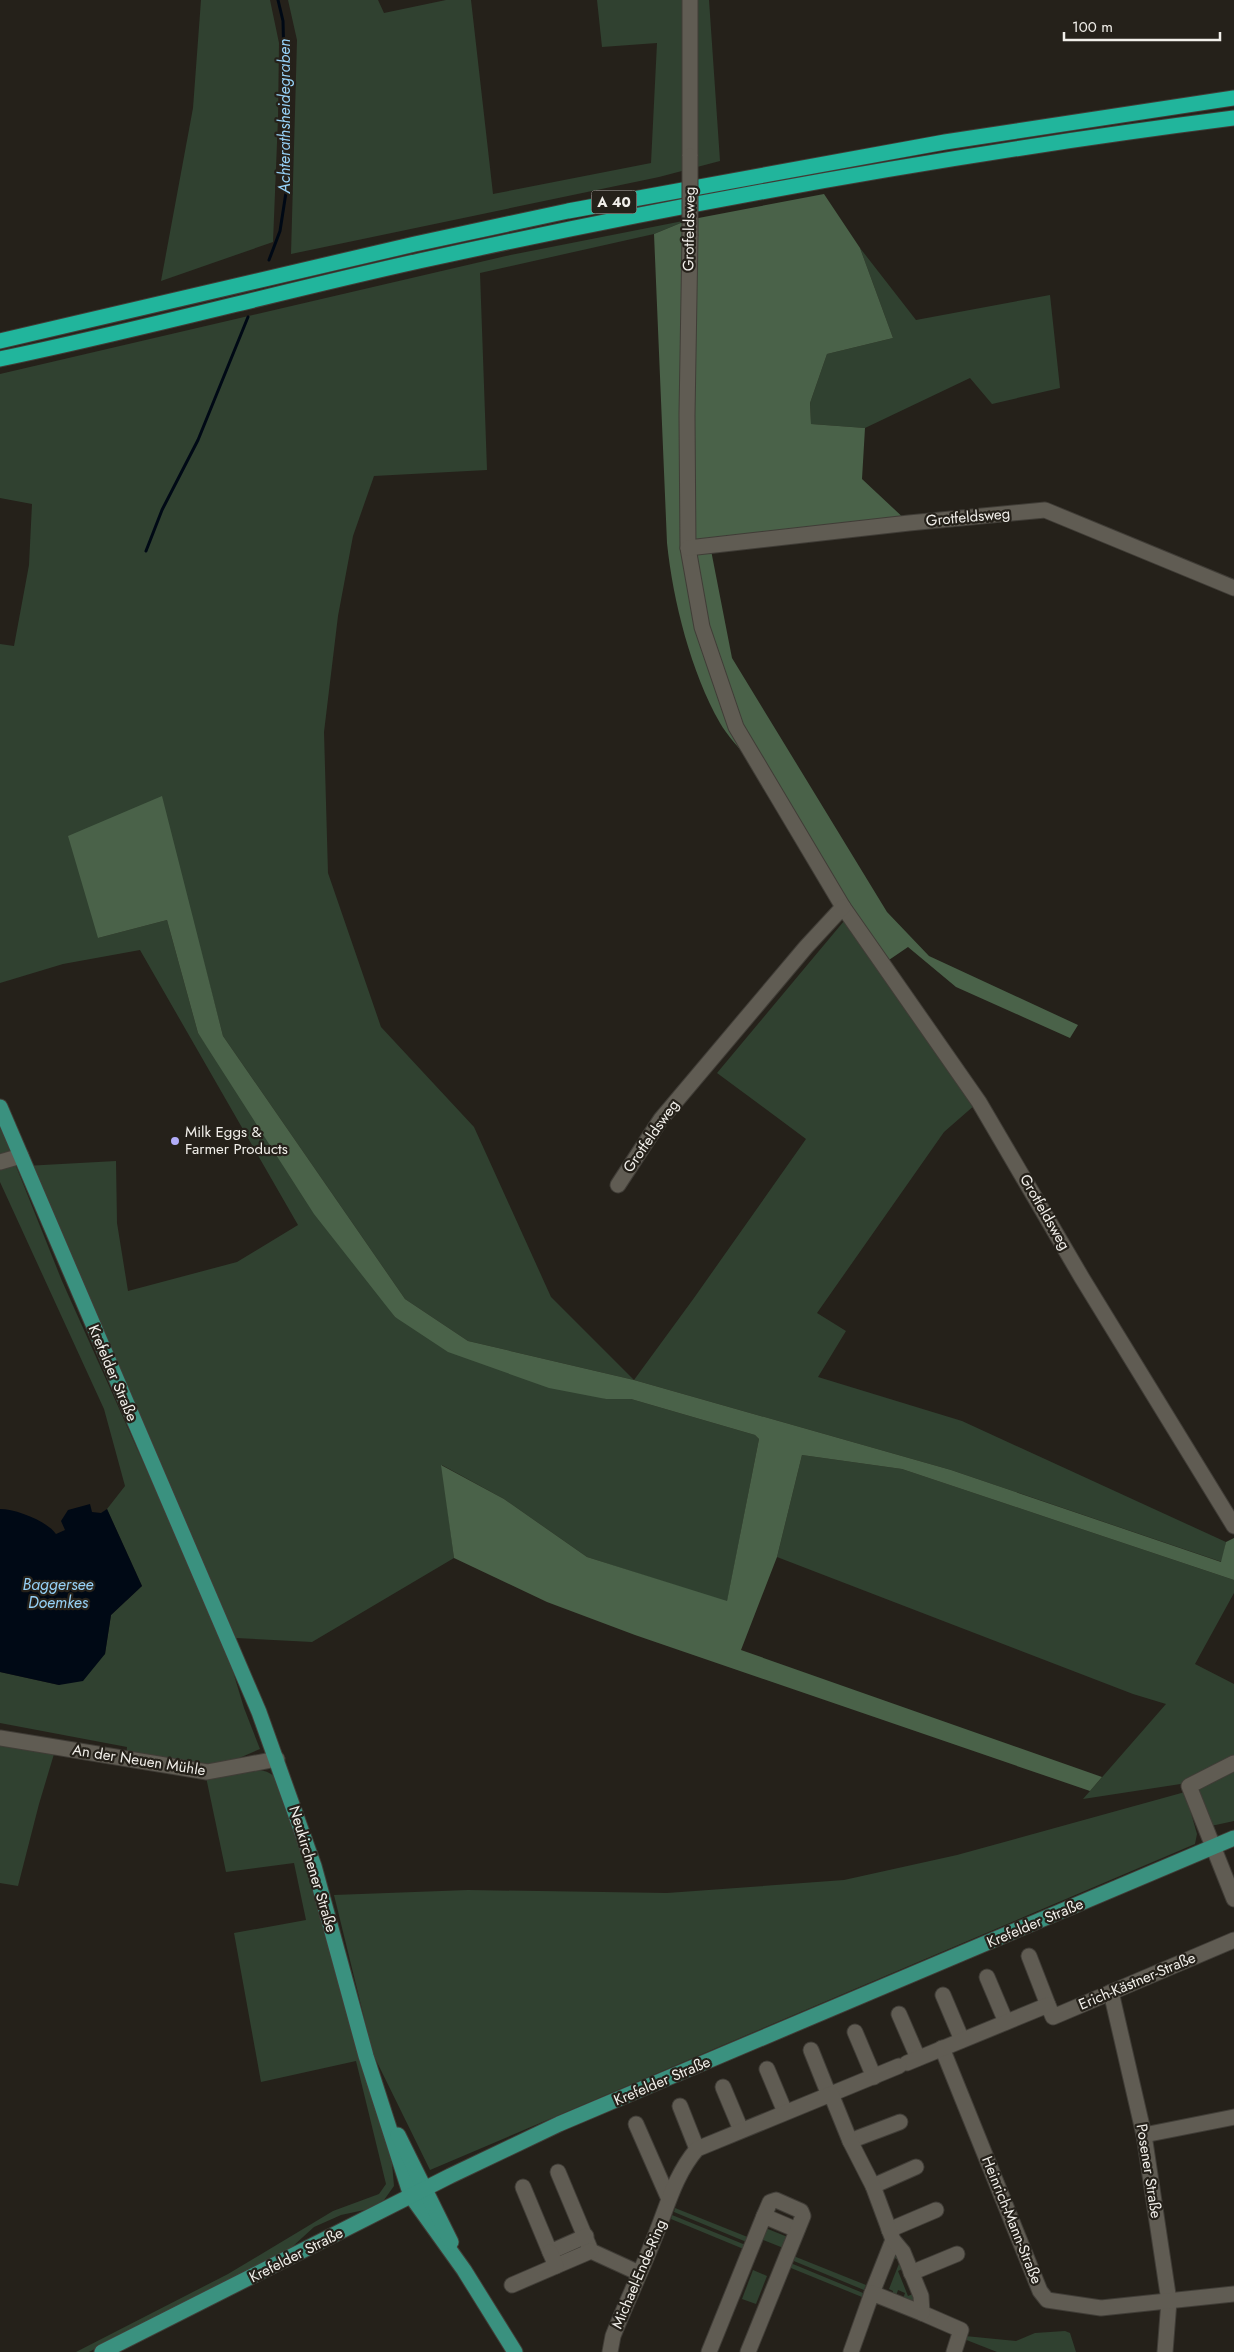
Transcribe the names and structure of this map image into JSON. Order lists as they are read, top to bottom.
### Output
{
  "streets": {
    "highway": ["A 40"],
    "main road": ["Krefelder Straße", "Neukirchener Straße"],
    "street": [
      "Grotfeldsweg",
      "An der Neuen Mühle",
      "Erich-Kästner-Straße",
      "Posener Straße",
      "Heinrich-Mann-Straße",
      "Michael-Ende-Ring"
    ]
  },
  "crossings": [
    ["Krefelder Straße", "Neukirchener Straße"],
    ["An der Neuen Mühle", "Neukirchener Straße"],
    ["Erich-Kästner-Straße", "Posener Straße"],
    ["Posener Straße", "Heinrich-Mann-Straße"]
  ],
  "water": ["Achterathsheidegraben", "Baggersee Doemkes"],
  "places": ["Milk Eggs & Farmer Products"],
  "scale_bar": "100 m"
}
